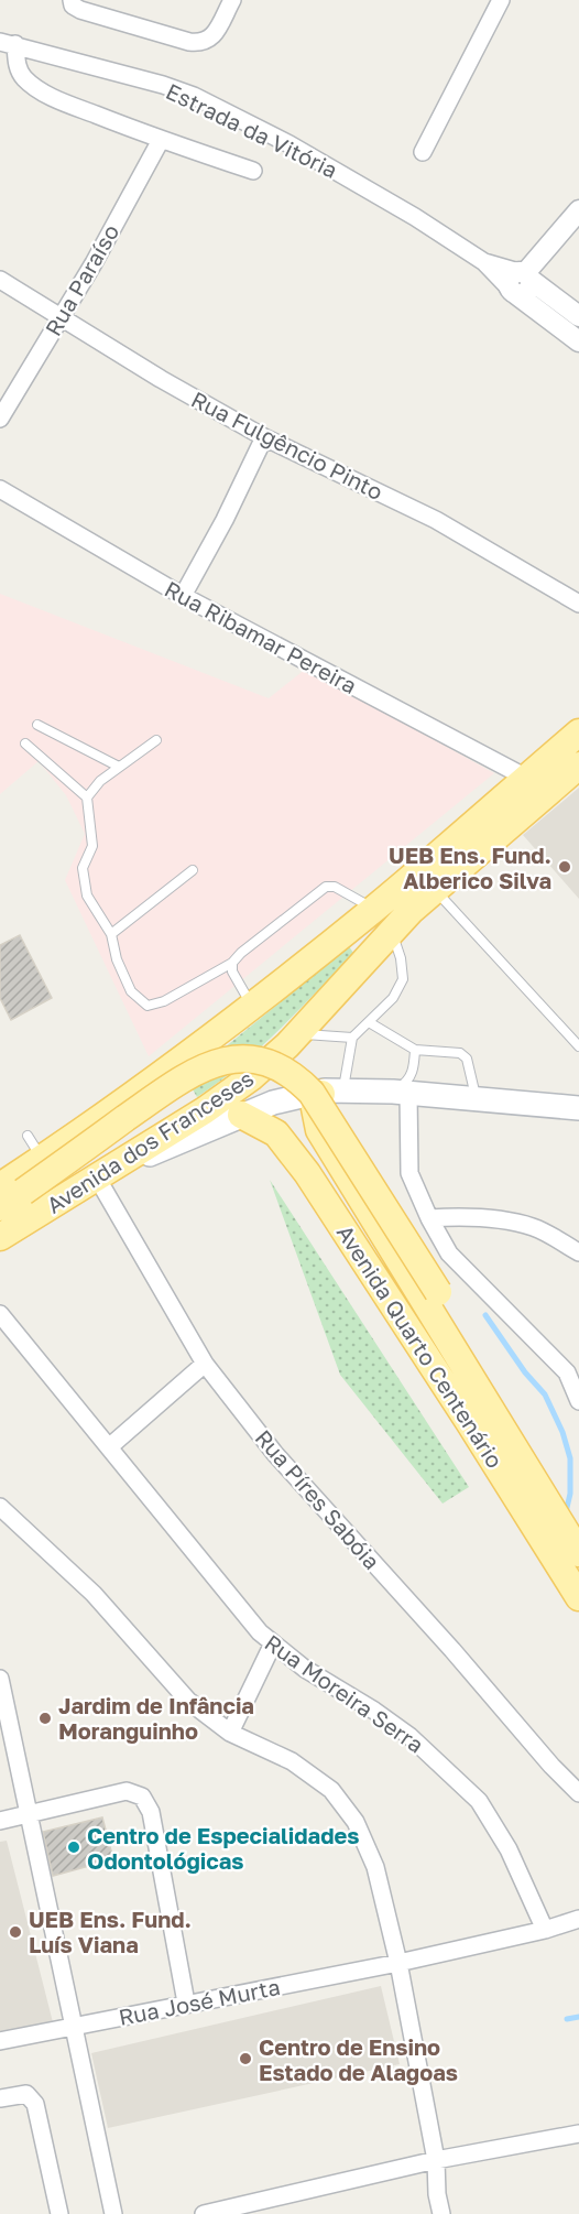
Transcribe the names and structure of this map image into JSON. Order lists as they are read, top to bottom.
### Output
{
  "streets": {
    "main road": ["Avenida dos Franceses", "Avenida Quarto Centenário"],
    "street": [
      "Estrada da Vitória",
      "Rua Paraíso",
      "Rua Fulgêncio Pinto",
      "Rua Ribamar Pereira",
      "Rua Píres Sabóia",
      "Rua Moreira Serra",
      "Rua José Murta"
    ]
  },
  "crossings": [
    ["Rua Paraíso", "Rua Fulgêncio Pinto"],
    ["Rua Ribamar Pereira", "Avenida dos Franceses"],
    ["Avenida dos Franceses", "Rua Píres Sabóia"],
    ["Rua Moreira Serra", "Rua José Murta"]
  ],
  "places": [
    "UEB Ens. Fund. Alberico Silva",
    "Jardim de Infância Moranguinho",
    "Centro de Especialidades Odontológicas",
    "UEB Ens. Fund. Luís Viana",
    "Centro de Ensino Estado de Alagoas"
  ]
}
